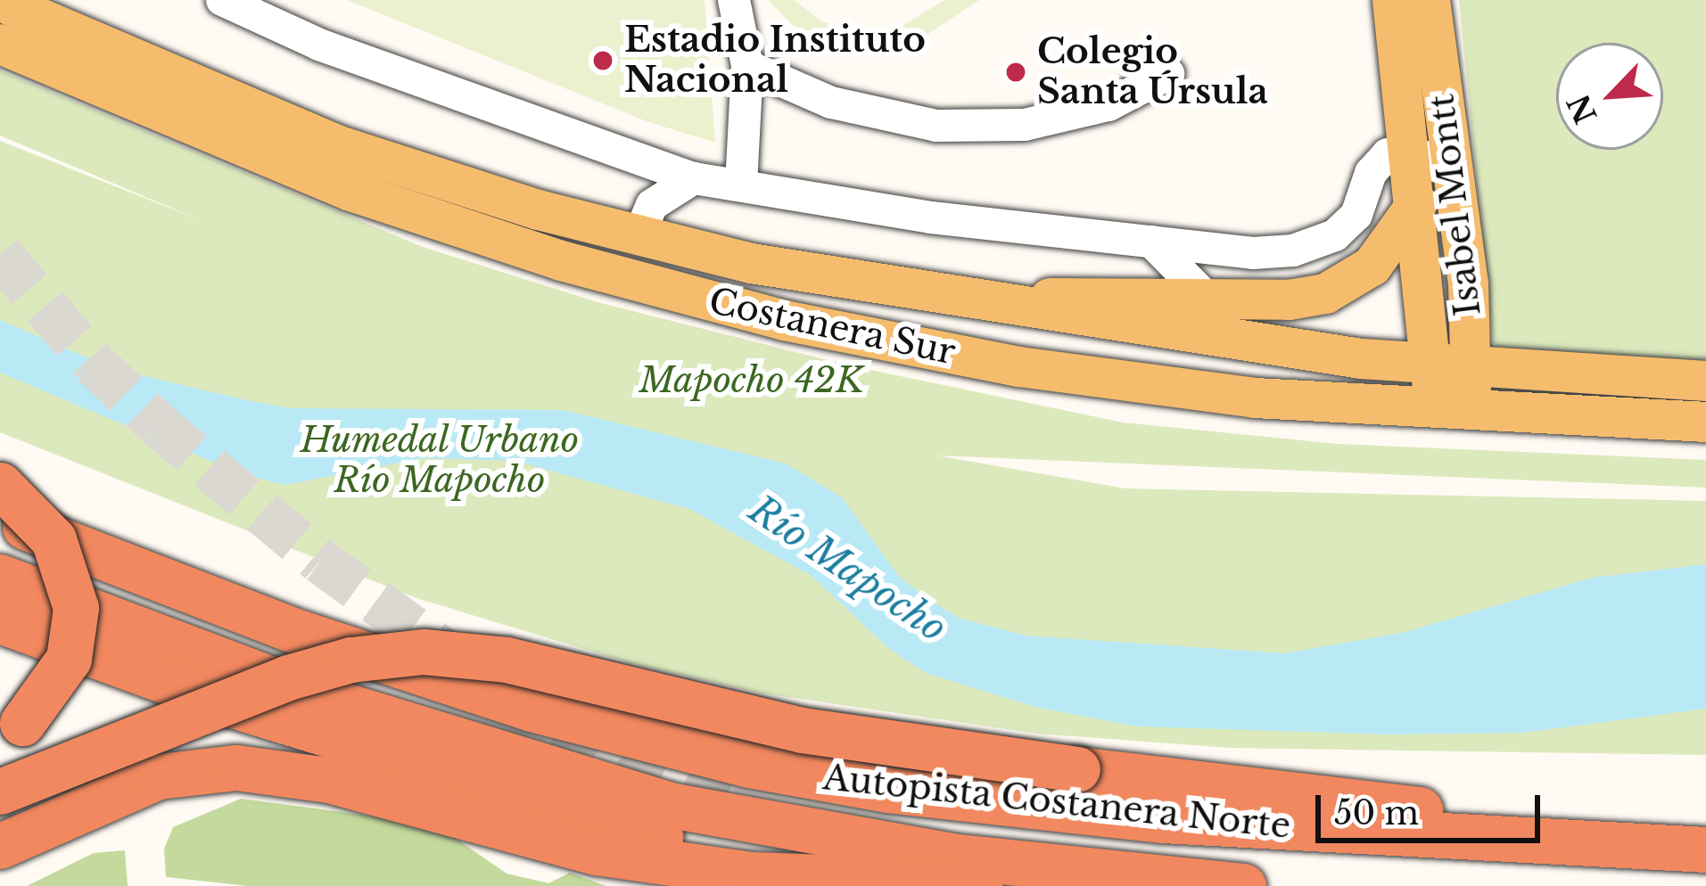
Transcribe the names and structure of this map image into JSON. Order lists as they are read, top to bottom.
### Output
{
  "streets": {
    "highway": ["Autopista Costanera Norte"],
    "main road": ["Isabel Montt", "Costanera Sur"]
  },
  "crossings": [
    ["Isabel Montt", "Costanera Sur"]
  ],
  "water": ["Río Mapocho"],
  "parks": ["Mapocho 42K", "Humedal Urbano Río Mapocho"],
  "places": ["Estadio Instituto Nacional", "Colegio Santa Úrsula"],
  "scale_bar": "50 m",
  "north": "bottom left"
}
